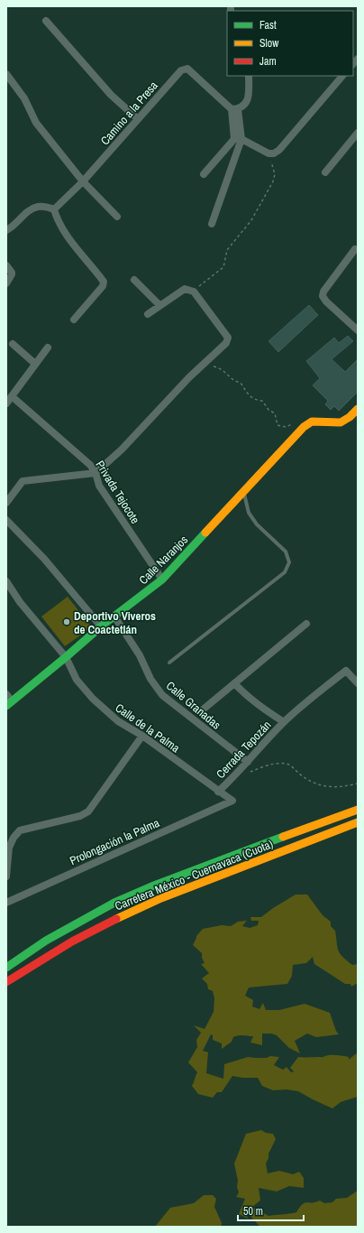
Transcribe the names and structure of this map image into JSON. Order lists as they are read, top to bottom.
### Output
{
  "streets": {
    "main road": ["Calle Naranjos", "Carretera México - Cuernavaca (Cuota)"],
    "street": [
      "Camino a la Presa",
      "Privada Tejocote",
      "Calle Granadas",
      "Calle de la Palma",
      "Cerrada Tepozán",
      "Prolongación la Palma"
    ]
  },
  "crossings": [
    ["Privada Tejocote", "Calle Naranjos"],
    ["Calle Naranjos", "Calle Granadas"],
    ["Calle Naranjos", "Calle de la Palma"],
    ["Calle Granadas", "Cerrada Tepozán"],
    ["Calle de la Palma", "Cerrada Tepozán"],
    ["Calle de la Palma", "Prolongación la Palma"]
  ],
  "places": ["Deportivo Viveros de Coactetlán"],
  "legend": ["Fast", "Slow", "Jam"],
  "scale_bar": "50 m"
}
